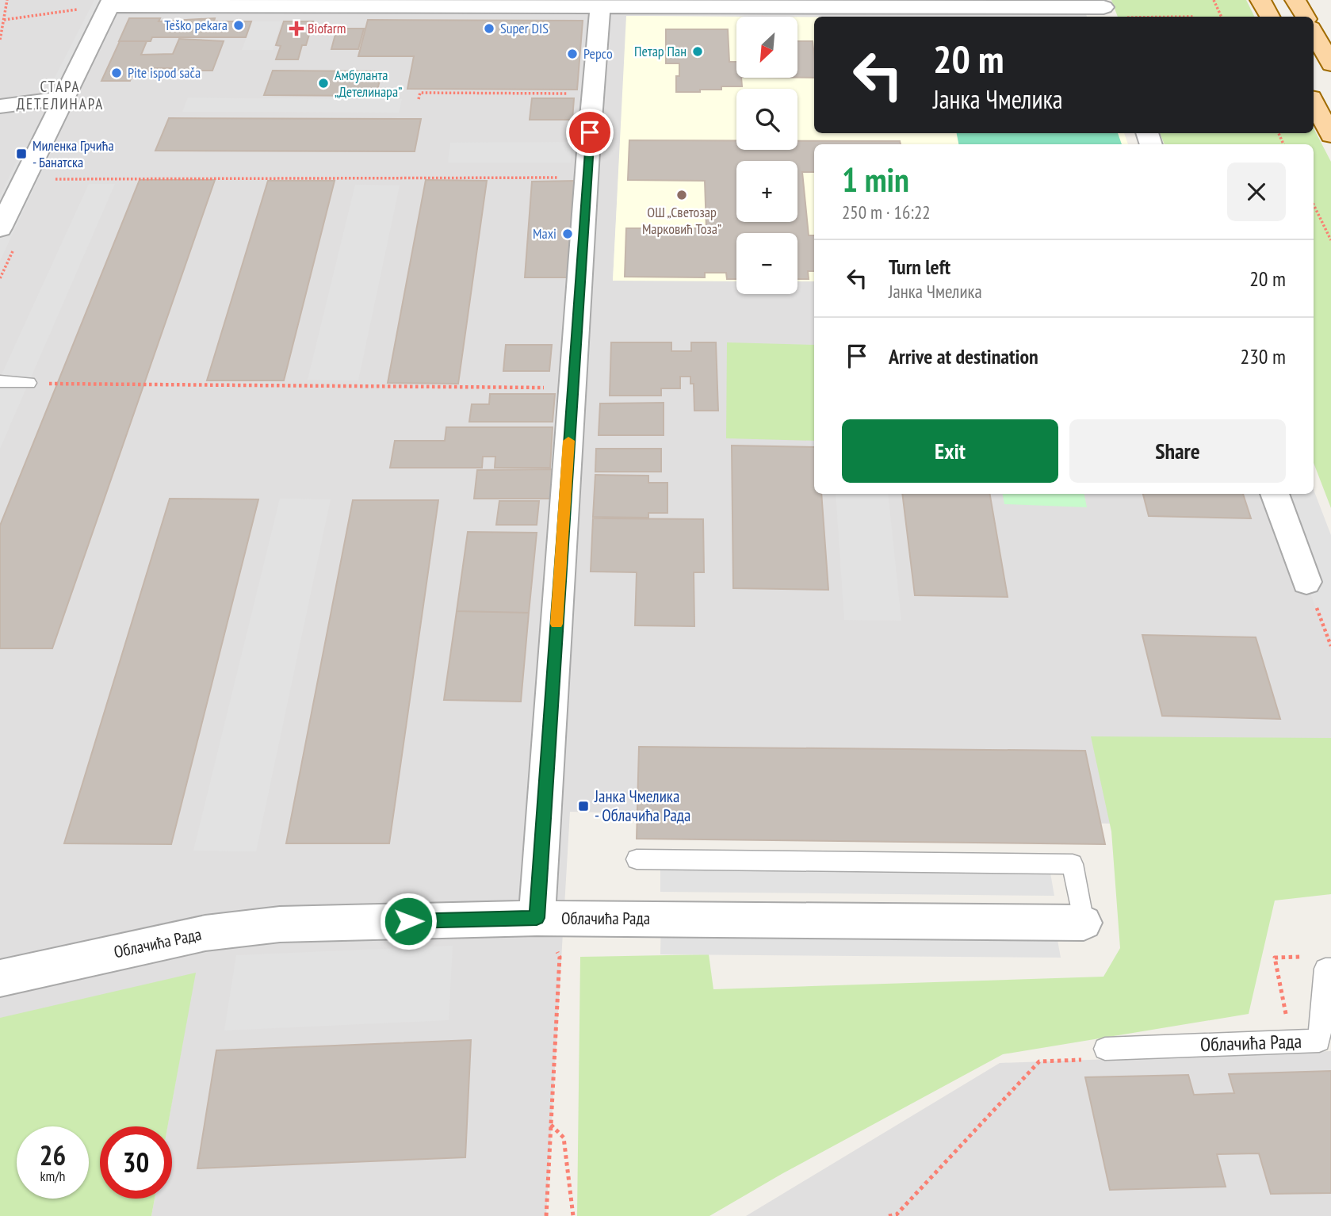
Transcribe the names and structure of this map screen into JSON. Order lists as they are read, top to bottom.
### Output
{
  "streets": {
    "street": ["Облачића Рада"]
  },
  "districts": ["СТАРА ДЕТЕЛИНАРА"],
  "places": {
    "other": [
      "Teško pekara",
      "Super DIS",
      "Петар Пан",
      "Pepco",
      "Pite ispod sača",
      "Амбуланта „Детелинара”",
      "ОШ „Светозар Марковић Тоза”",
      "Maxi"
    ],
    "health": ["Biofarm"],
    "transit": ["Миленка Грчића - Банатска", "Јанка Чмелика - Облачића Рада"]
  },
  "north": "bottom left",
  "page": {
    "map_buttons": ["+", "−"],
    "turn": ["20 m", "Јанка Чмелика"],
    "heading": ["1 min", "250 m · 16:22"],
    "list": [
      {
        "name": "Turn left",
        "note": "Јанка Чмелика",
        "value": "20 m"
      },
      {
        "name": "Arrive at destination",
        "value": "230 m"
      }
    ],
    "buttons": ["Exit", "Share"],
    "speed": "26 km/h",
    "limit": "30"
  }
}
